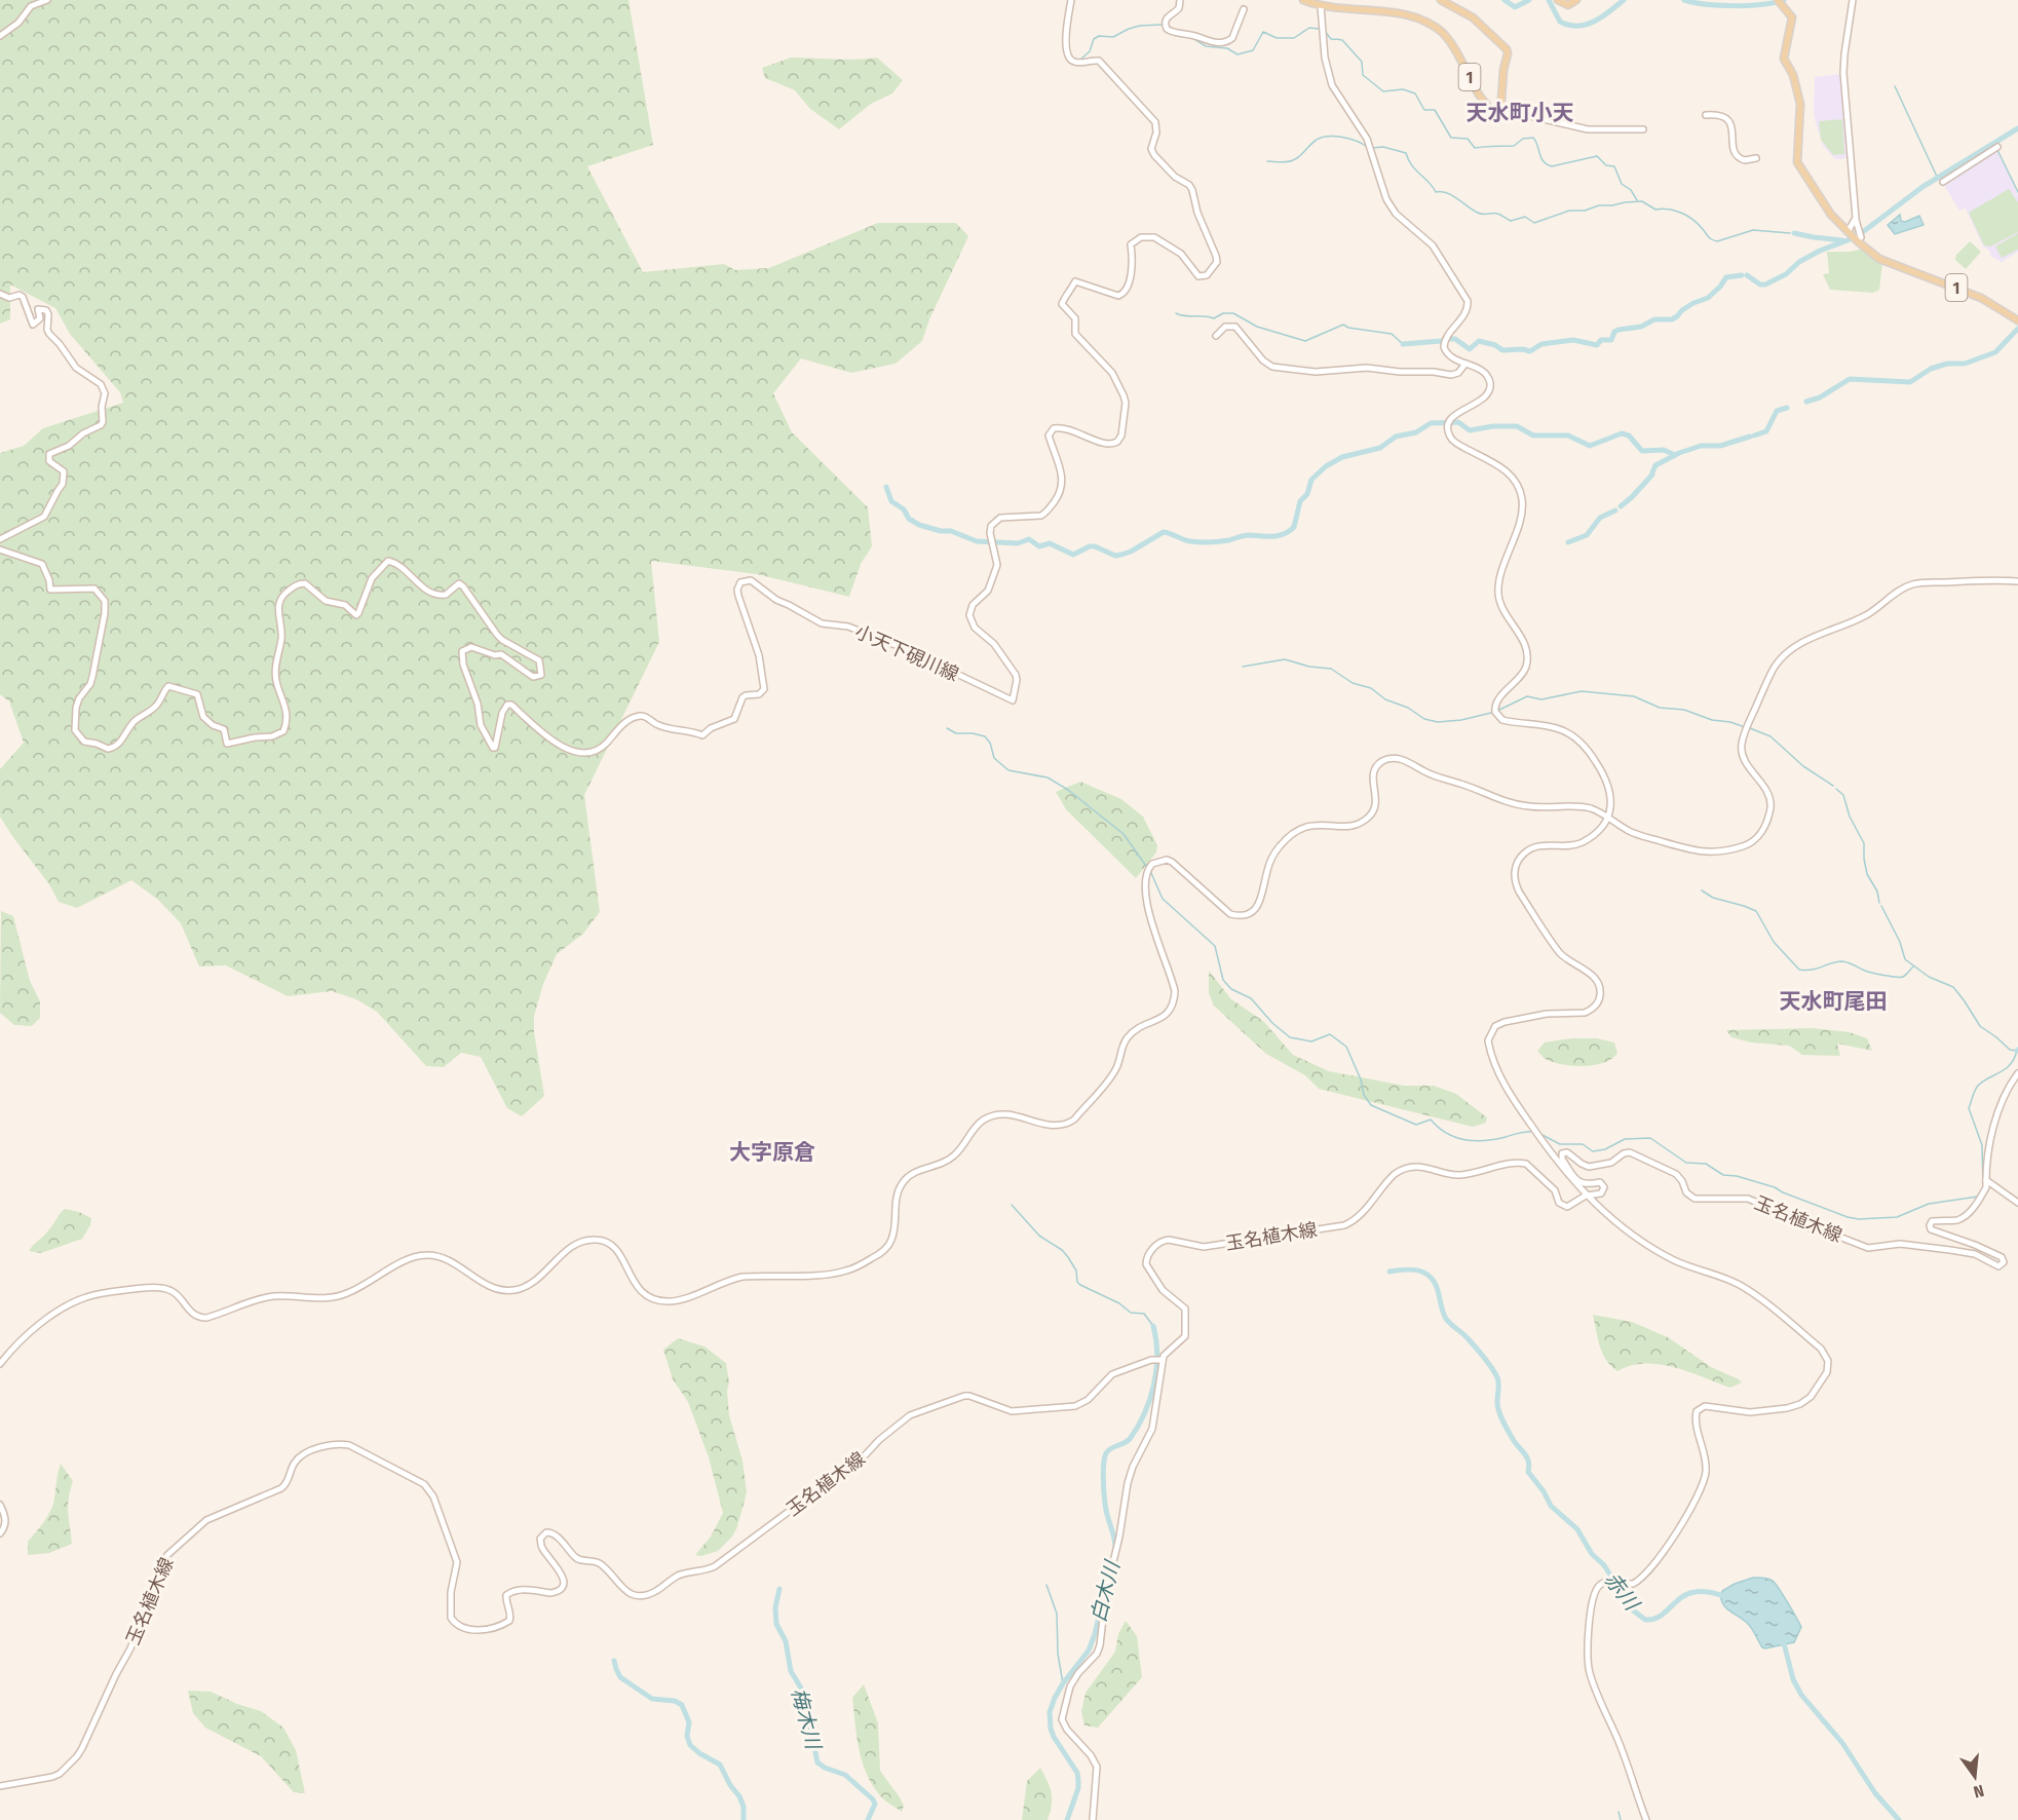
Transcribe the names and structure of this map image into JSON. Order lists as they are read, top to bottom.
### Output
{
  "streets": {
    "main road": ["1", "小天下硯川線", "玉名植木線"]
  },
  "districts": ["天水町小天", "天水町尾田", "大字原倉"],
  "water": ["赤川", "白木川", "梅木川"],
  "north": "bottom"
}
